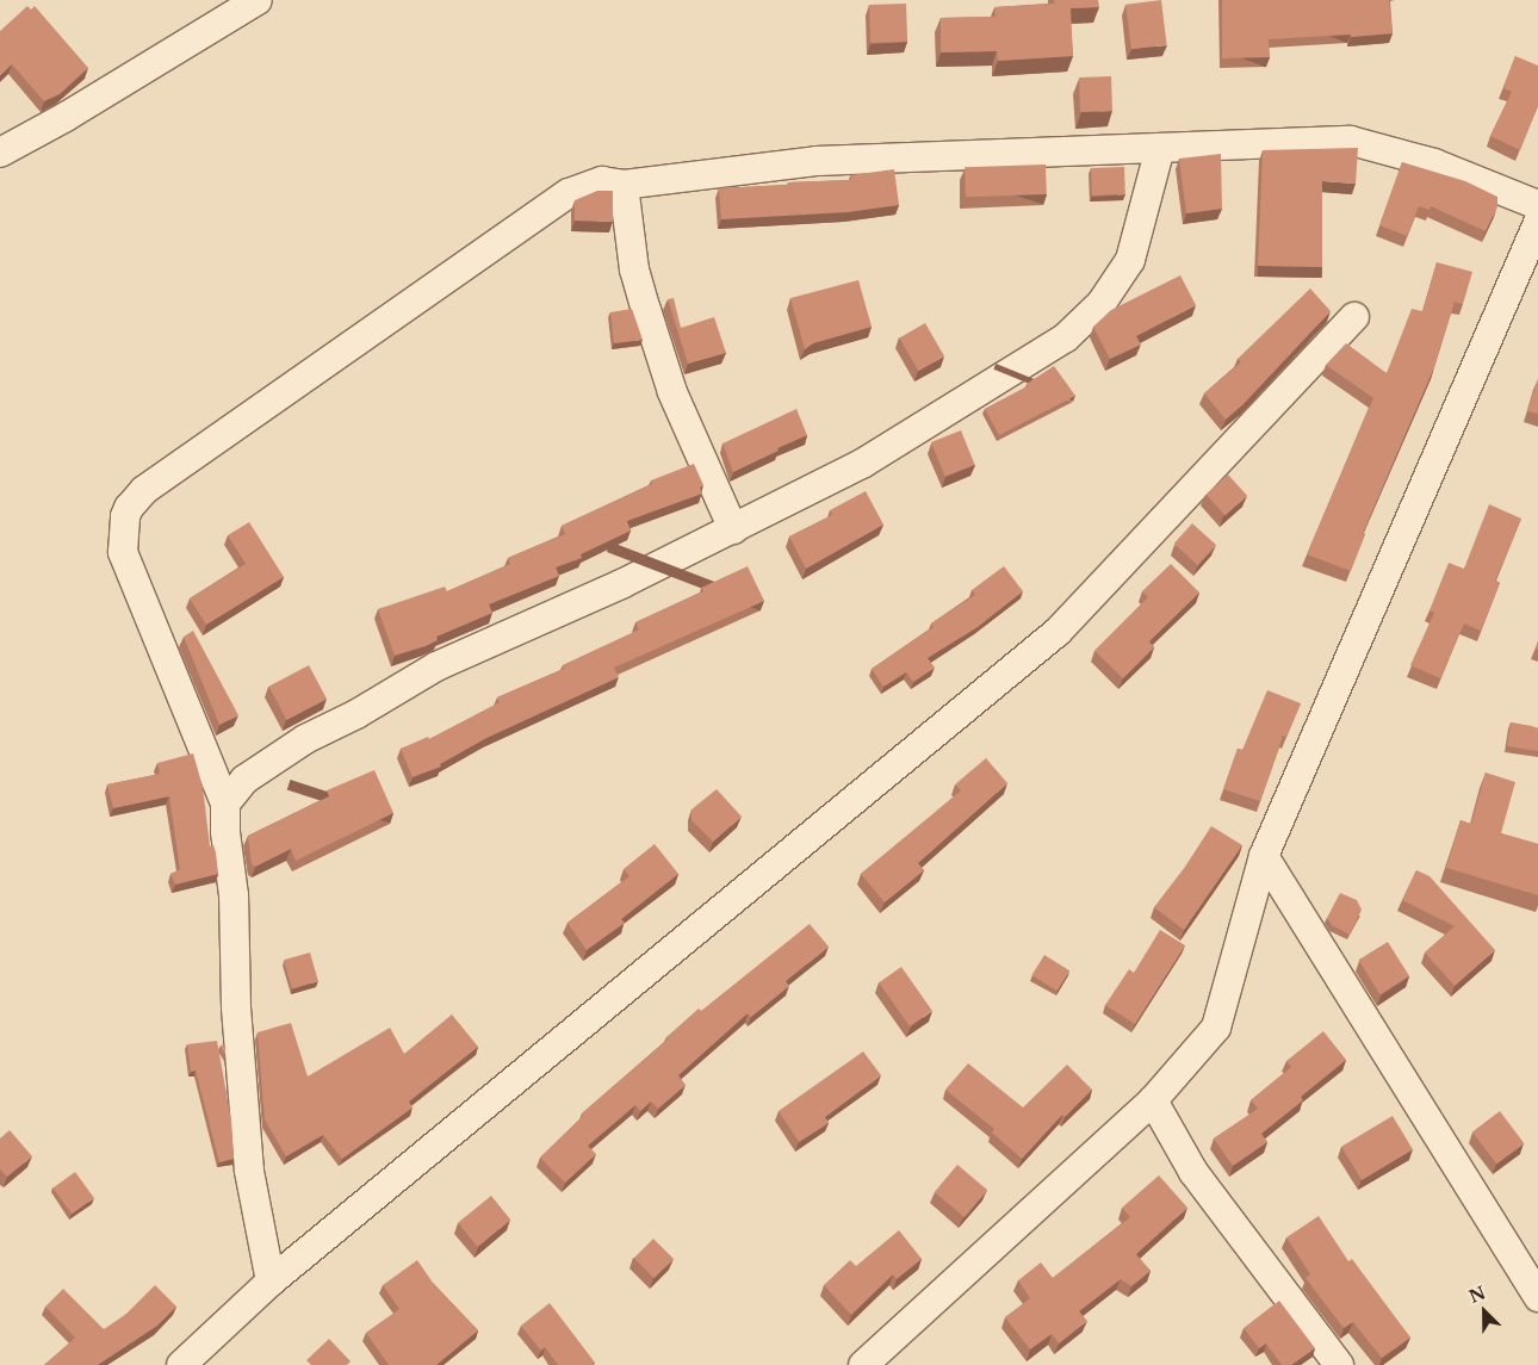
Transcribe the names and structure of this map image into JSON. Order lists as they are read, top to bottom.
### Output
{
  "north": "top left"
}
